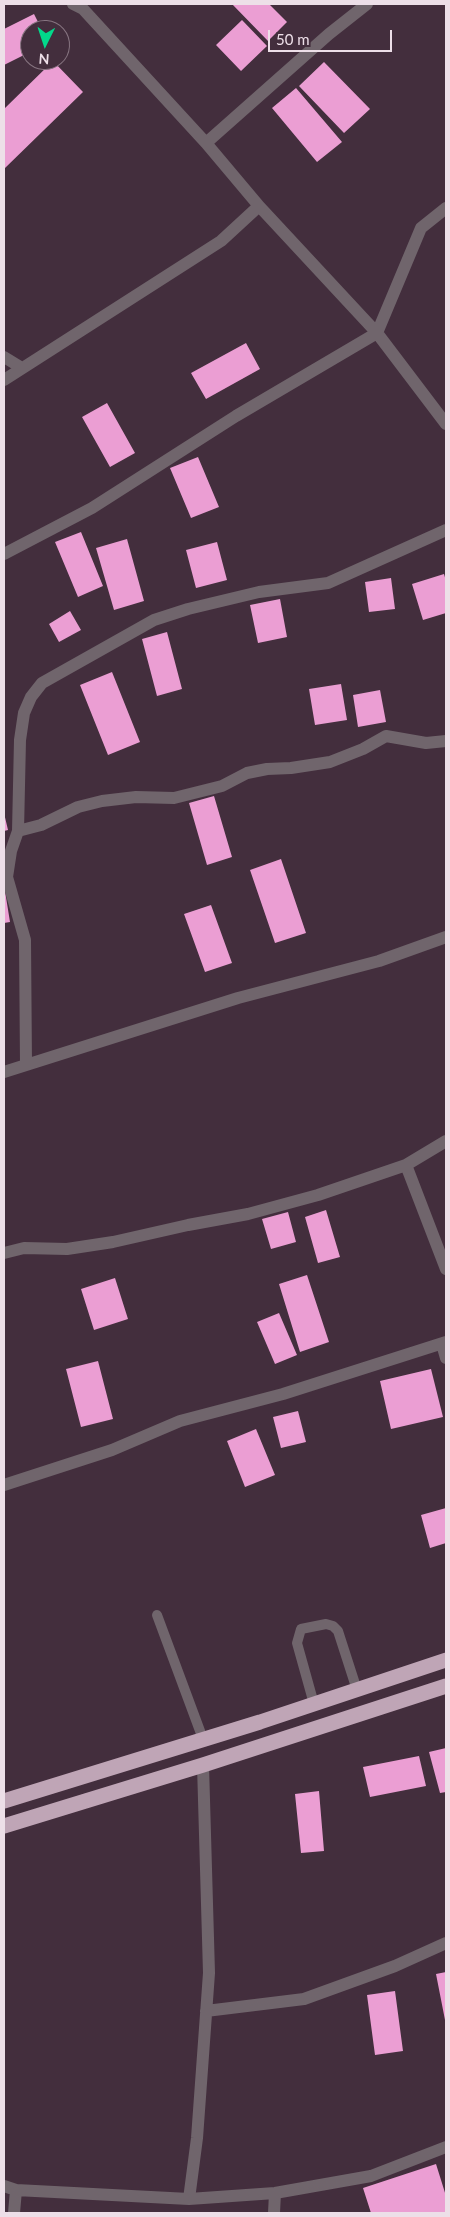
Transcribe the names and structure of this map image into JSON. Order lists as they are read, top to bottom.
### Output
{
  "scale_bar": "50 m",
  "north": "bottom"
}
